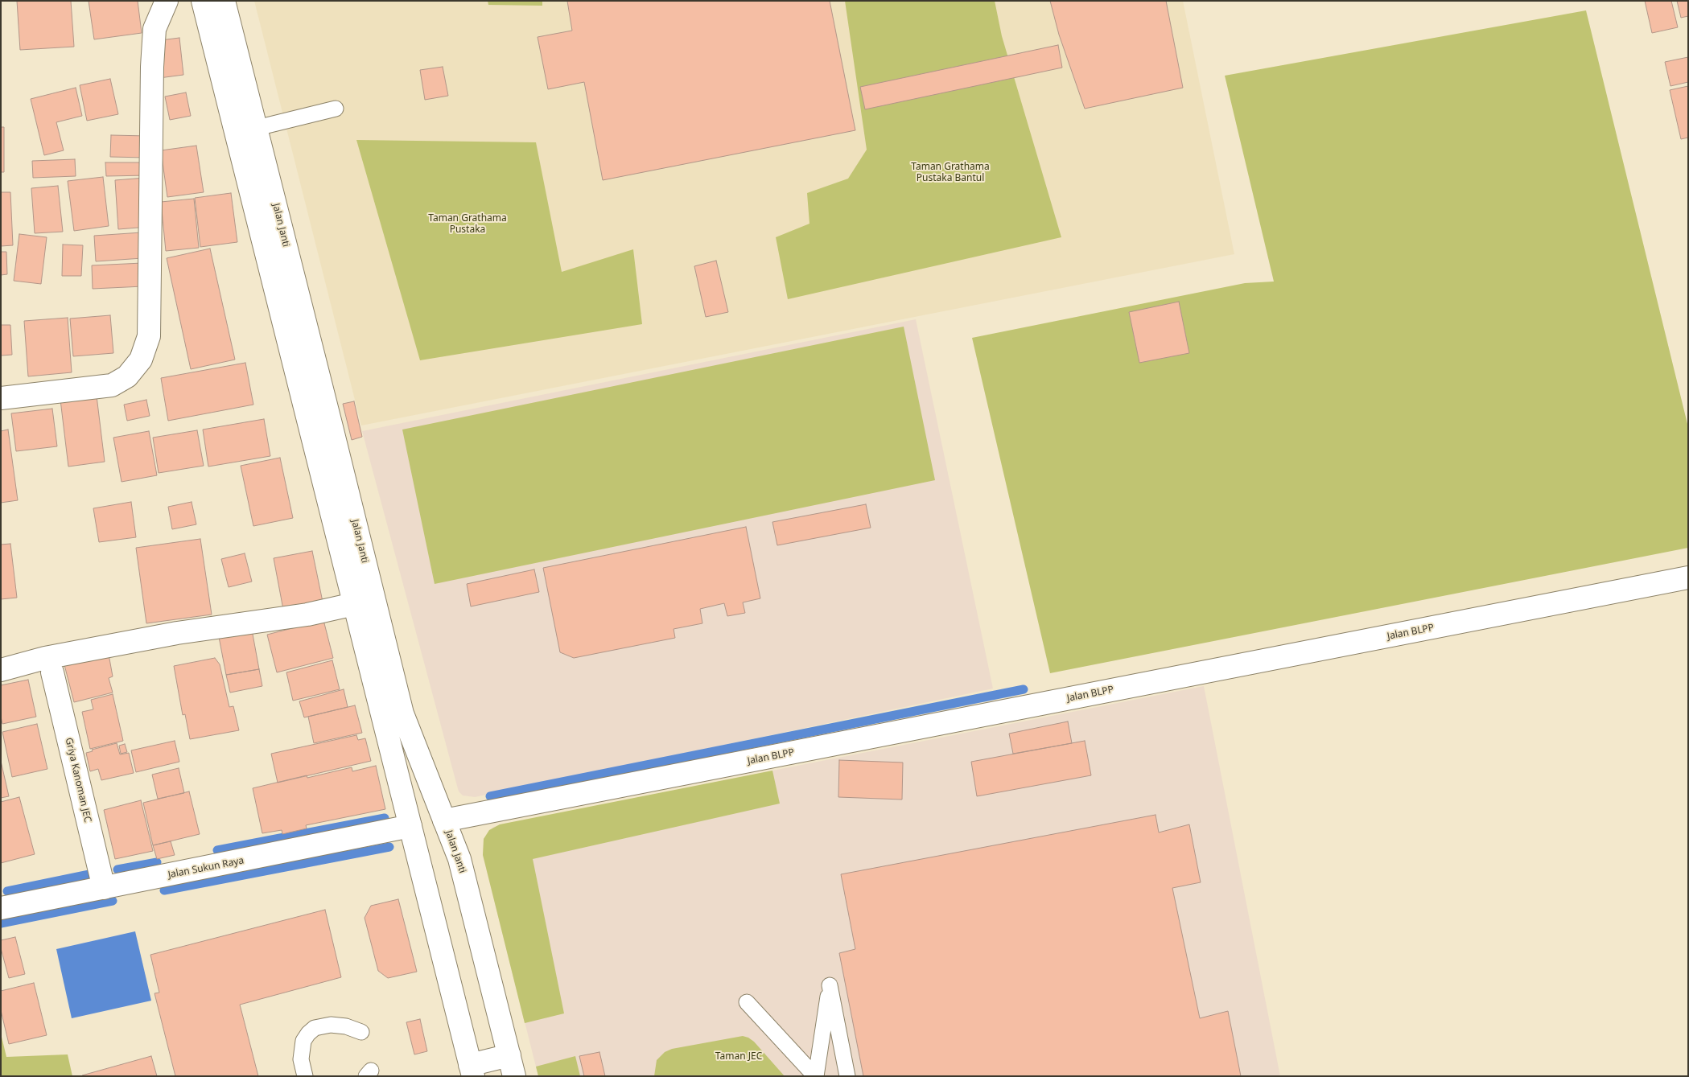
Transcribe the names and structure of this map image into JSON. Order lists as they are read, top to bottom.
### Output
{
  "streets": {
    "street": [
      "Jalan Janti",
      "Jalan BLPP",
      "Griya Kanoman JEC",
      "Jalan Sukun Raya"
    ]
  },
  "crossings": [
    ["Jalan Janti", "Jalan BLPP"],
    ["Jalan Janti", "Jalan Sukun Raya"],
    ["Griya Kanoman JEC", "Jalan Sukun Raya"]
  ],
  "parks": ["Taman Grathama Pustaka Bantul", "Taman Grathama Pustaka", "Taman JEC"]
}
